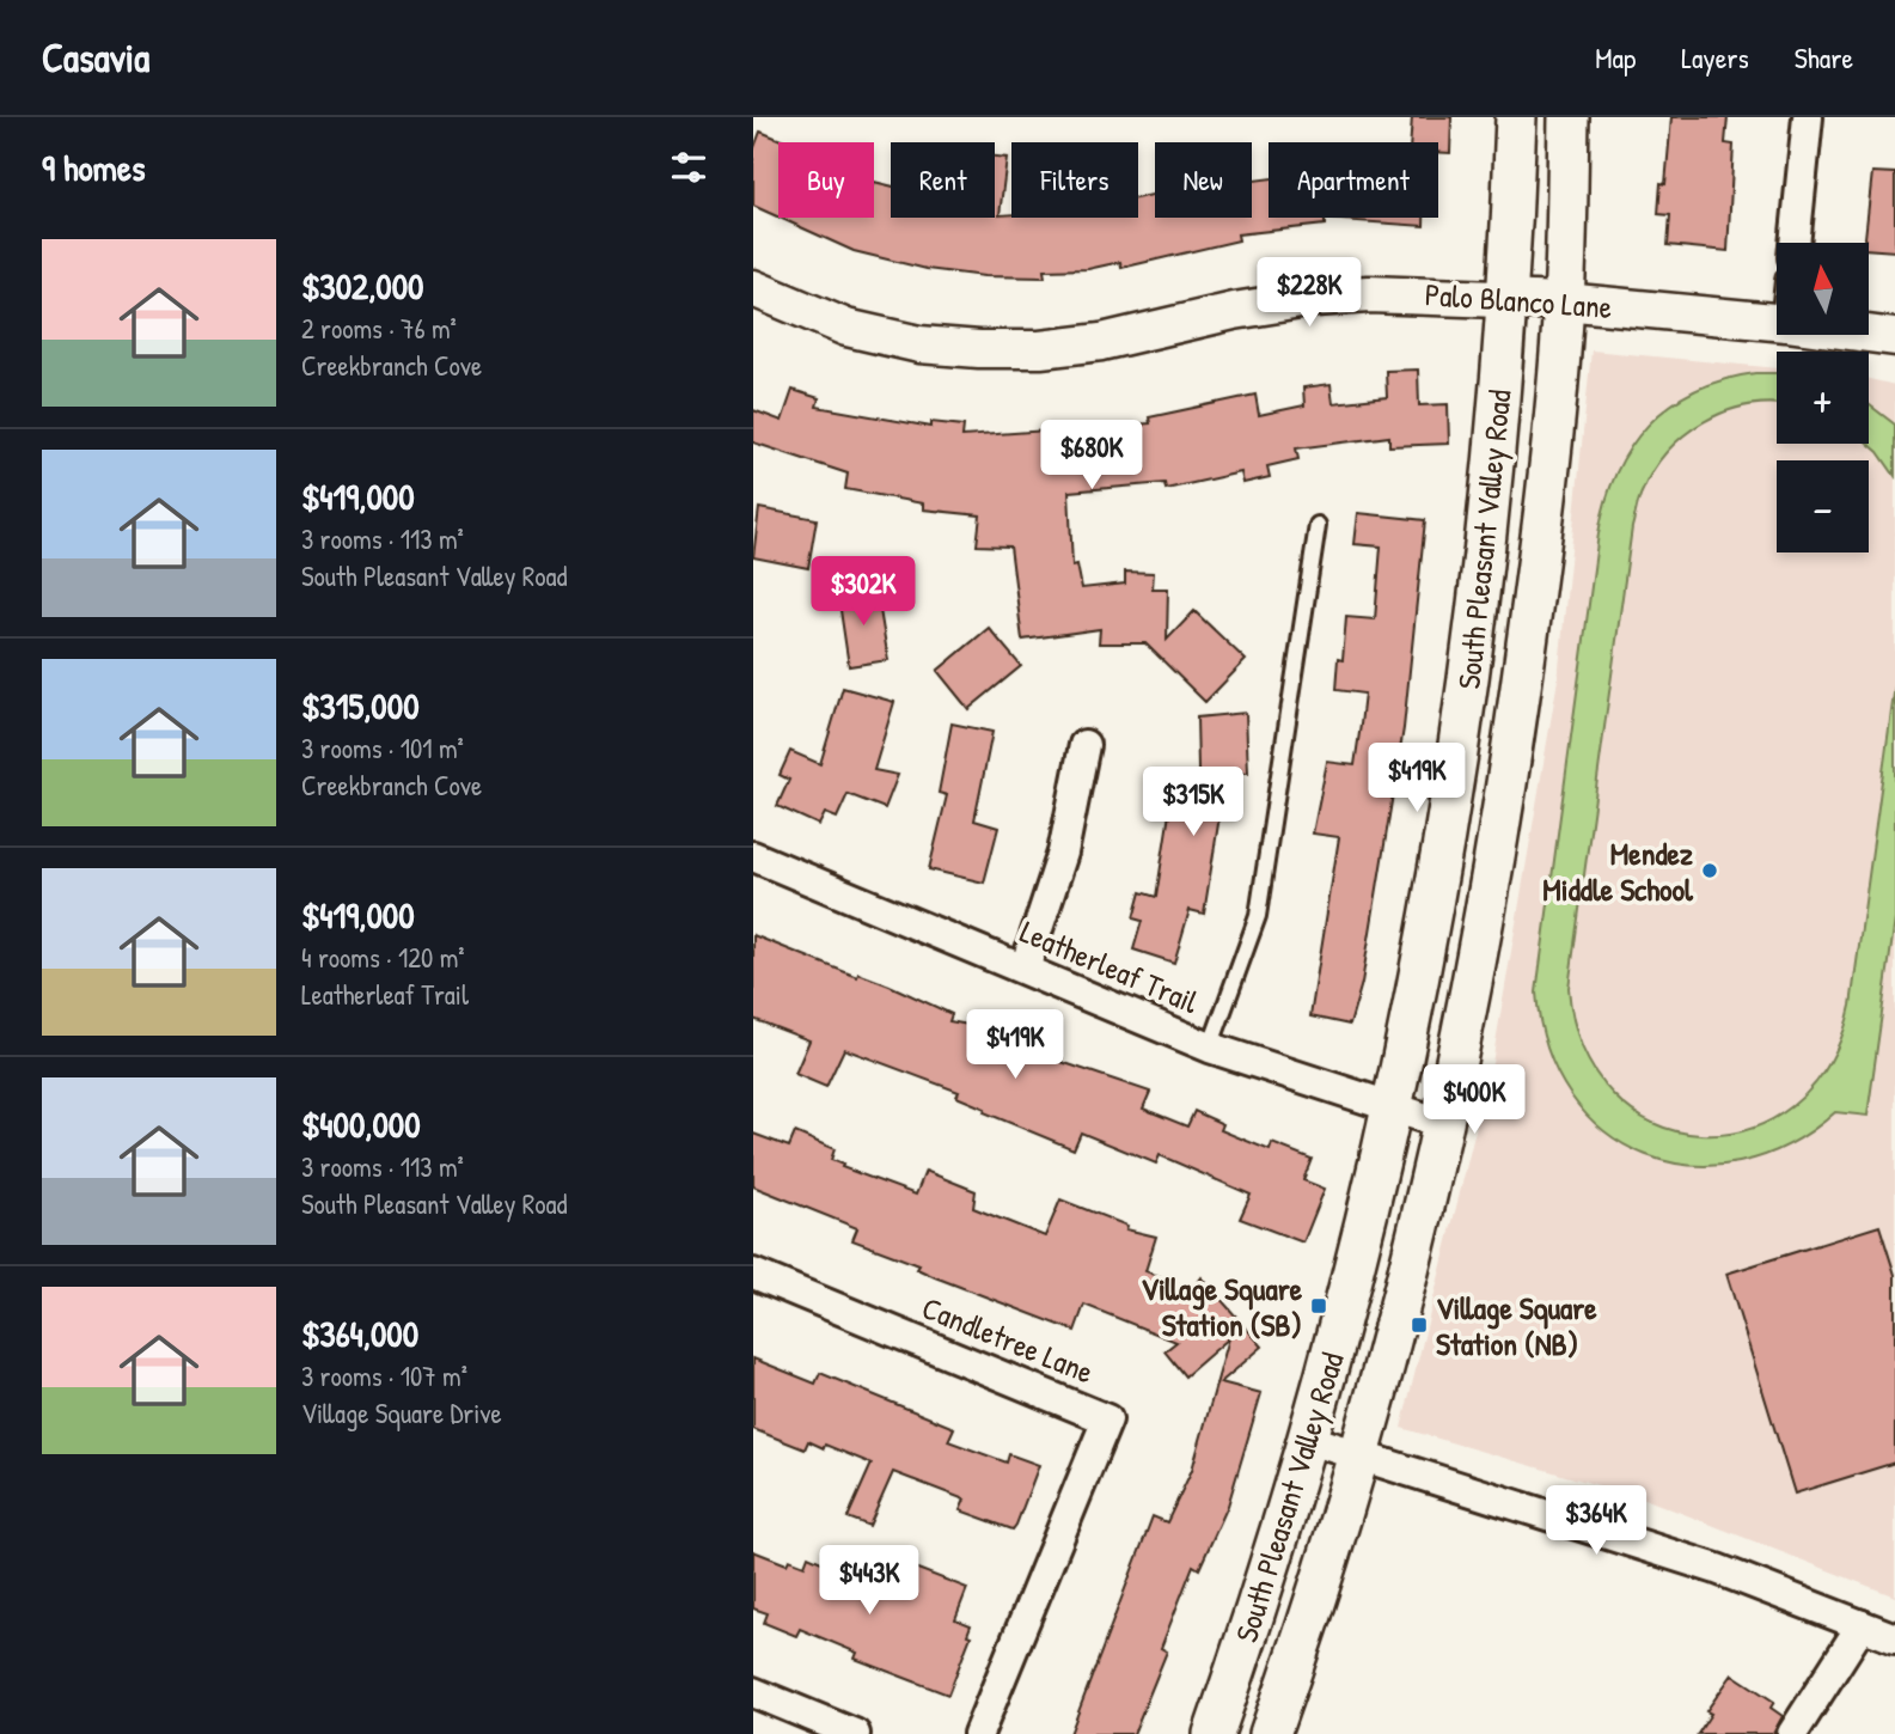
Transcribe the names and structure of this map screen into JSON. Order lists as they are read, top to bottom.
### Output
{
  "streets": {
    "main road": ["South Pleasant Valley Road"],
    "street": ["Palo Blanco Lane", "Leatherleaf Trail", "Candletree Lane"]
  },
  "crossings": [
    ["Palo Blanco Lane", "South Pleasant Valley Road"],
    ["South Pleasant Valley Road", "Leatherleaf Trail"]
  ],
  "places": {
    "other": ["Mendez Middle School"],
    "transit": ["Village Square Station (SB)", "Village Square Station (NB)"]
  },
  "north": "top",
  "page": {
    "header": "Casavia",
    "nav": ["Map", "Layers", "Share"],
    "heading": "9 homes",
    "chip": [
      "Buy",
      "Rent",
      "Filters",
      "New",
      "Apartment"
    ],
    "list": [
      {
        "name": "$302,000",
        "note": "2 rooms · 76 m² · Creekbranch Cove"
      },
      {
        "name": "$419,000",
        "note": "3 rooms · 113 m² · South Pleasant Valley Road"
      },
      {
        "name": "$315,000",
        "note": "3 rooms · 101 m² · Creekbranch Cove"
      },
      {
        "name": "$419,000",
        "note": "4 rooms · 120 m² · Leatherleaf Trail"
      },
      {
        "name": "$400,000",
        "note": "3 rooms · 113 m² · South Pleasant Valley Road"
      },
      {
        "name": "$364,000",
        "note": "3 rooms · 107 m² · Village Square Drive"
      }
    ],
    "map_buttons": ["+", "−"],
    "price": [
      "$228K",
      "$680K",
      "$302K",
      "$419K",
      "$315K",
      "$419K",
      "$400K",
      "$364K",
      "$443K"
    ]
  }
}
